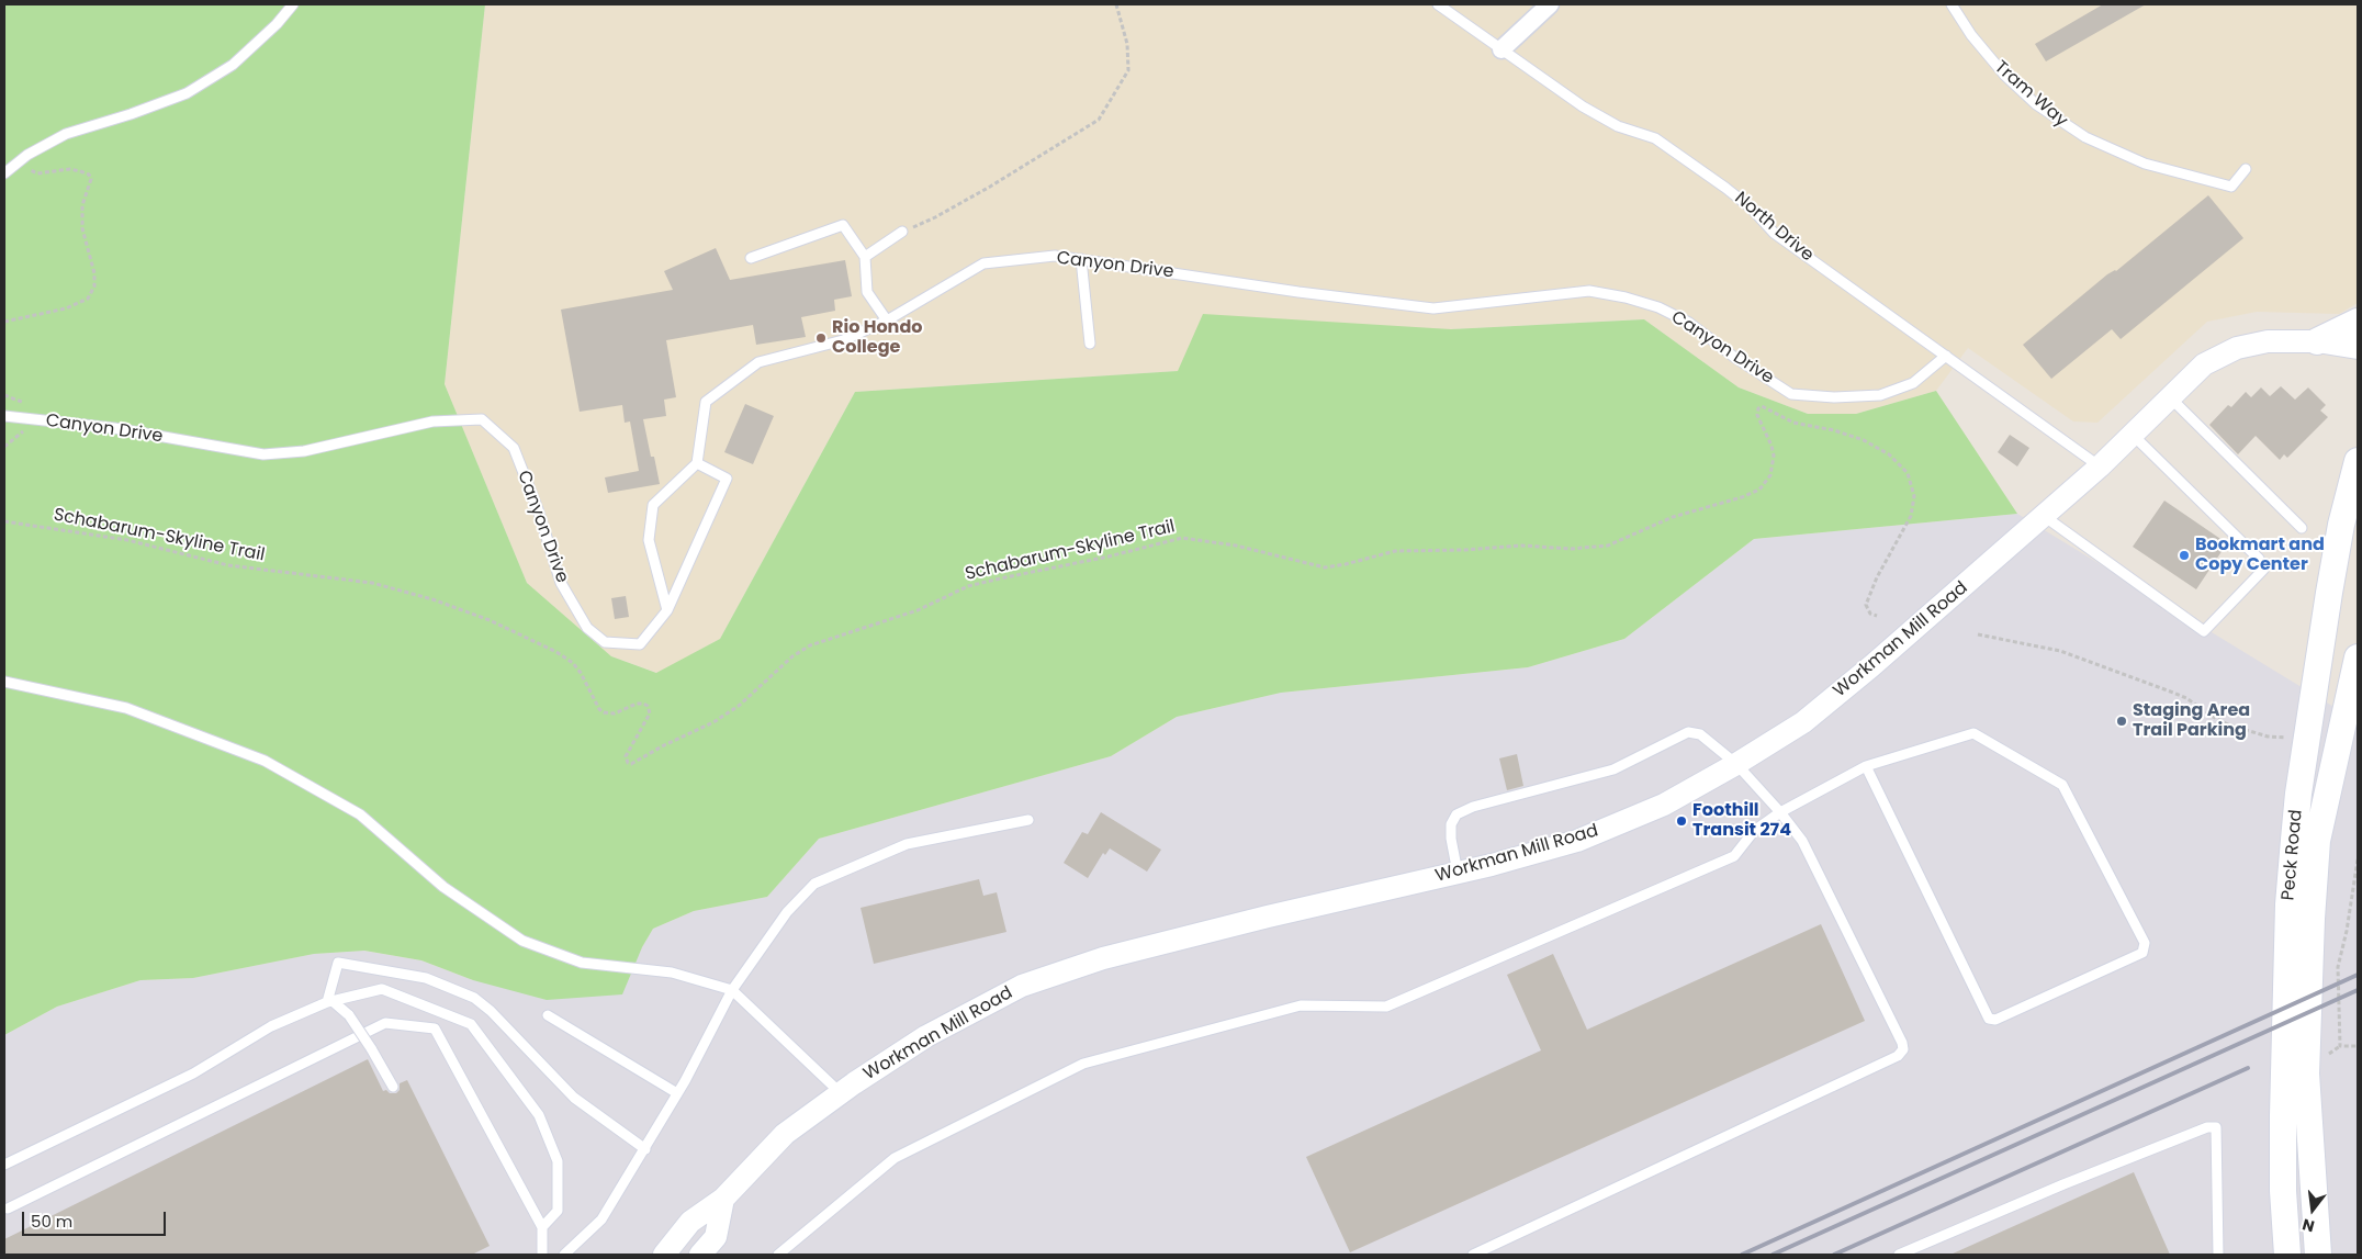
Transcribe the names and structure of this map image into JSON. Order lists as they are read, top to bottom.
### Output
{
  "streets": {
    "main road": ["Peck Road"],
    "street": ["Workman Mill Road"],
    "lane": ["Tram Way", "North Drive", "Canyon Drive"],
    "path": ["Schabarum-Skyline Trail"]
  },
  "crossings": [
    ["North Drive", "Canyon Drive"],
    ["North Drive", "Workman Mill Road"]
  ],
  "places": [
    "Rio Hondo College",
    "Bookmart and Copy Center",
    "Staging Area Trail Parking",
    "Foothill Transit 274"
  ],
  "scale_bar": "50 m",
  "north": "bottom"
}
